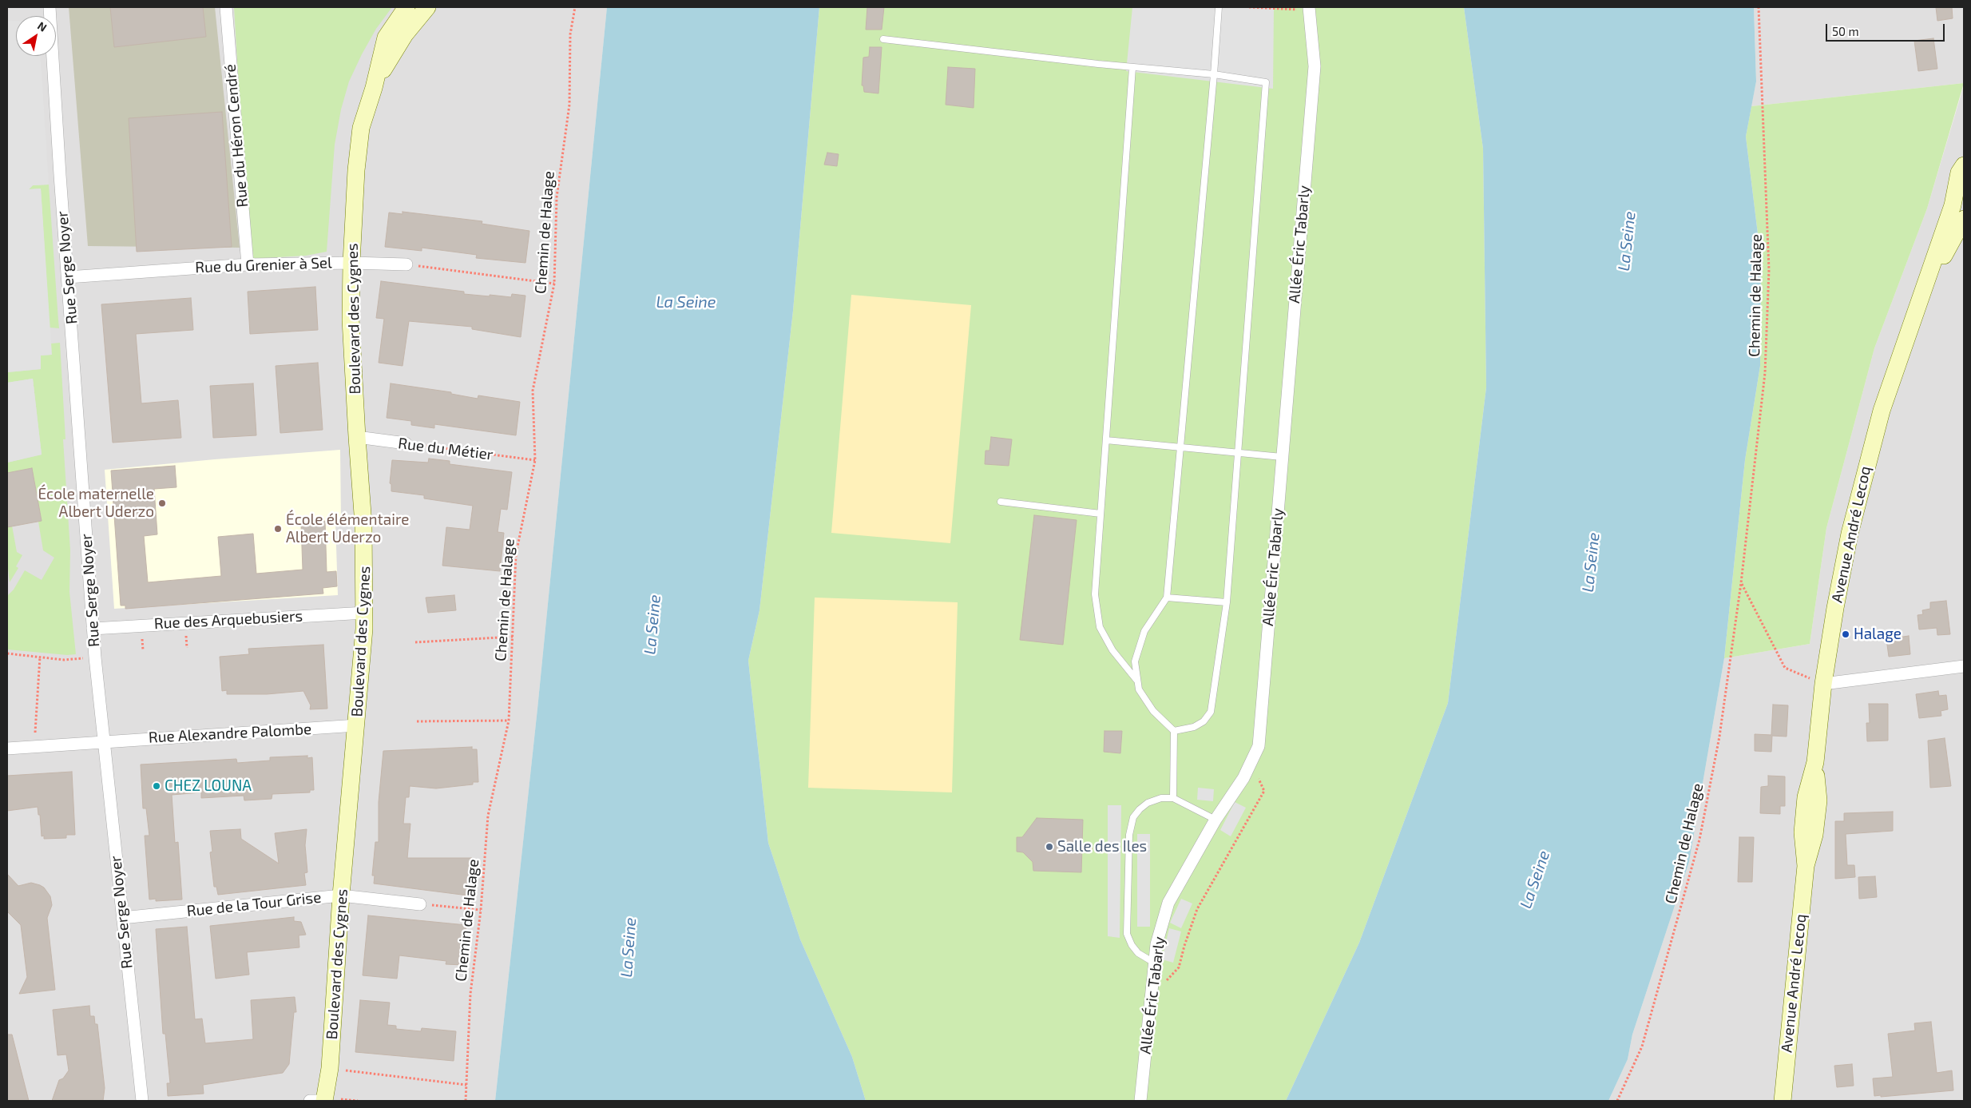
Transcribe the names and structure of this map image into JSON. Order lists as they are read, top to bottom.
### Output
{
  "streets": {
    "main road": ["Boulevard des Cygnes", "Avenue André Lecoq"],
    "street": [
      "Rue du Héron Cendré",
      "Allée Éric Tabarly",
      "Rue du Grenier à Sel",
      "Rue Serge Noyer",
      "Rue du Métier",
      "Rue des Arquebusiers",
      "Rue Alexandre Palombe",
      "Rue de la Tour Grise"
    ],
    "path": ["Chemin de Halage"]
  },
  "crossings": [
    ["Rue du Héron Cendré", "Rue du Grenier à Sel"],
    ["Chemin de Halage", "Rue du Métier"],
    ["Rue du Grenier à Sel", "Rue Serge Noyer"],
    ["Rue du Grenier à Sel", "Boulevard des Cygnes"],
    ["Rue Serge Noyer", "Rue des Arquebusiers"],
    ["Rue Serge Noyer", "Rue Alexandre Palombe"],
    ["Rue Serge Noyer", "Rue de la Tour Grise"],
    ["Boulevard des Cygnes", "Rue du Métier"],
    ["Boulevard des Cygnes", "Rue des Arquebusiers"],
    ["Boulevard des Cygnes", "Rue Alexandre Palombe"],
    ["Boulevard des Cygnes", "Rue de la Tour Grise"]
  ],
  "water": ["La Seine"],
  "places": [
    "École maternelle Albert Uderzo",
    "École élémentaire Albert Uderzo",
    "Halage",
    "CHEZ LOUNA",
    "Salle des Iles"
  ],
  "scale_bar": "50 m",
  "north": "top right"
}
